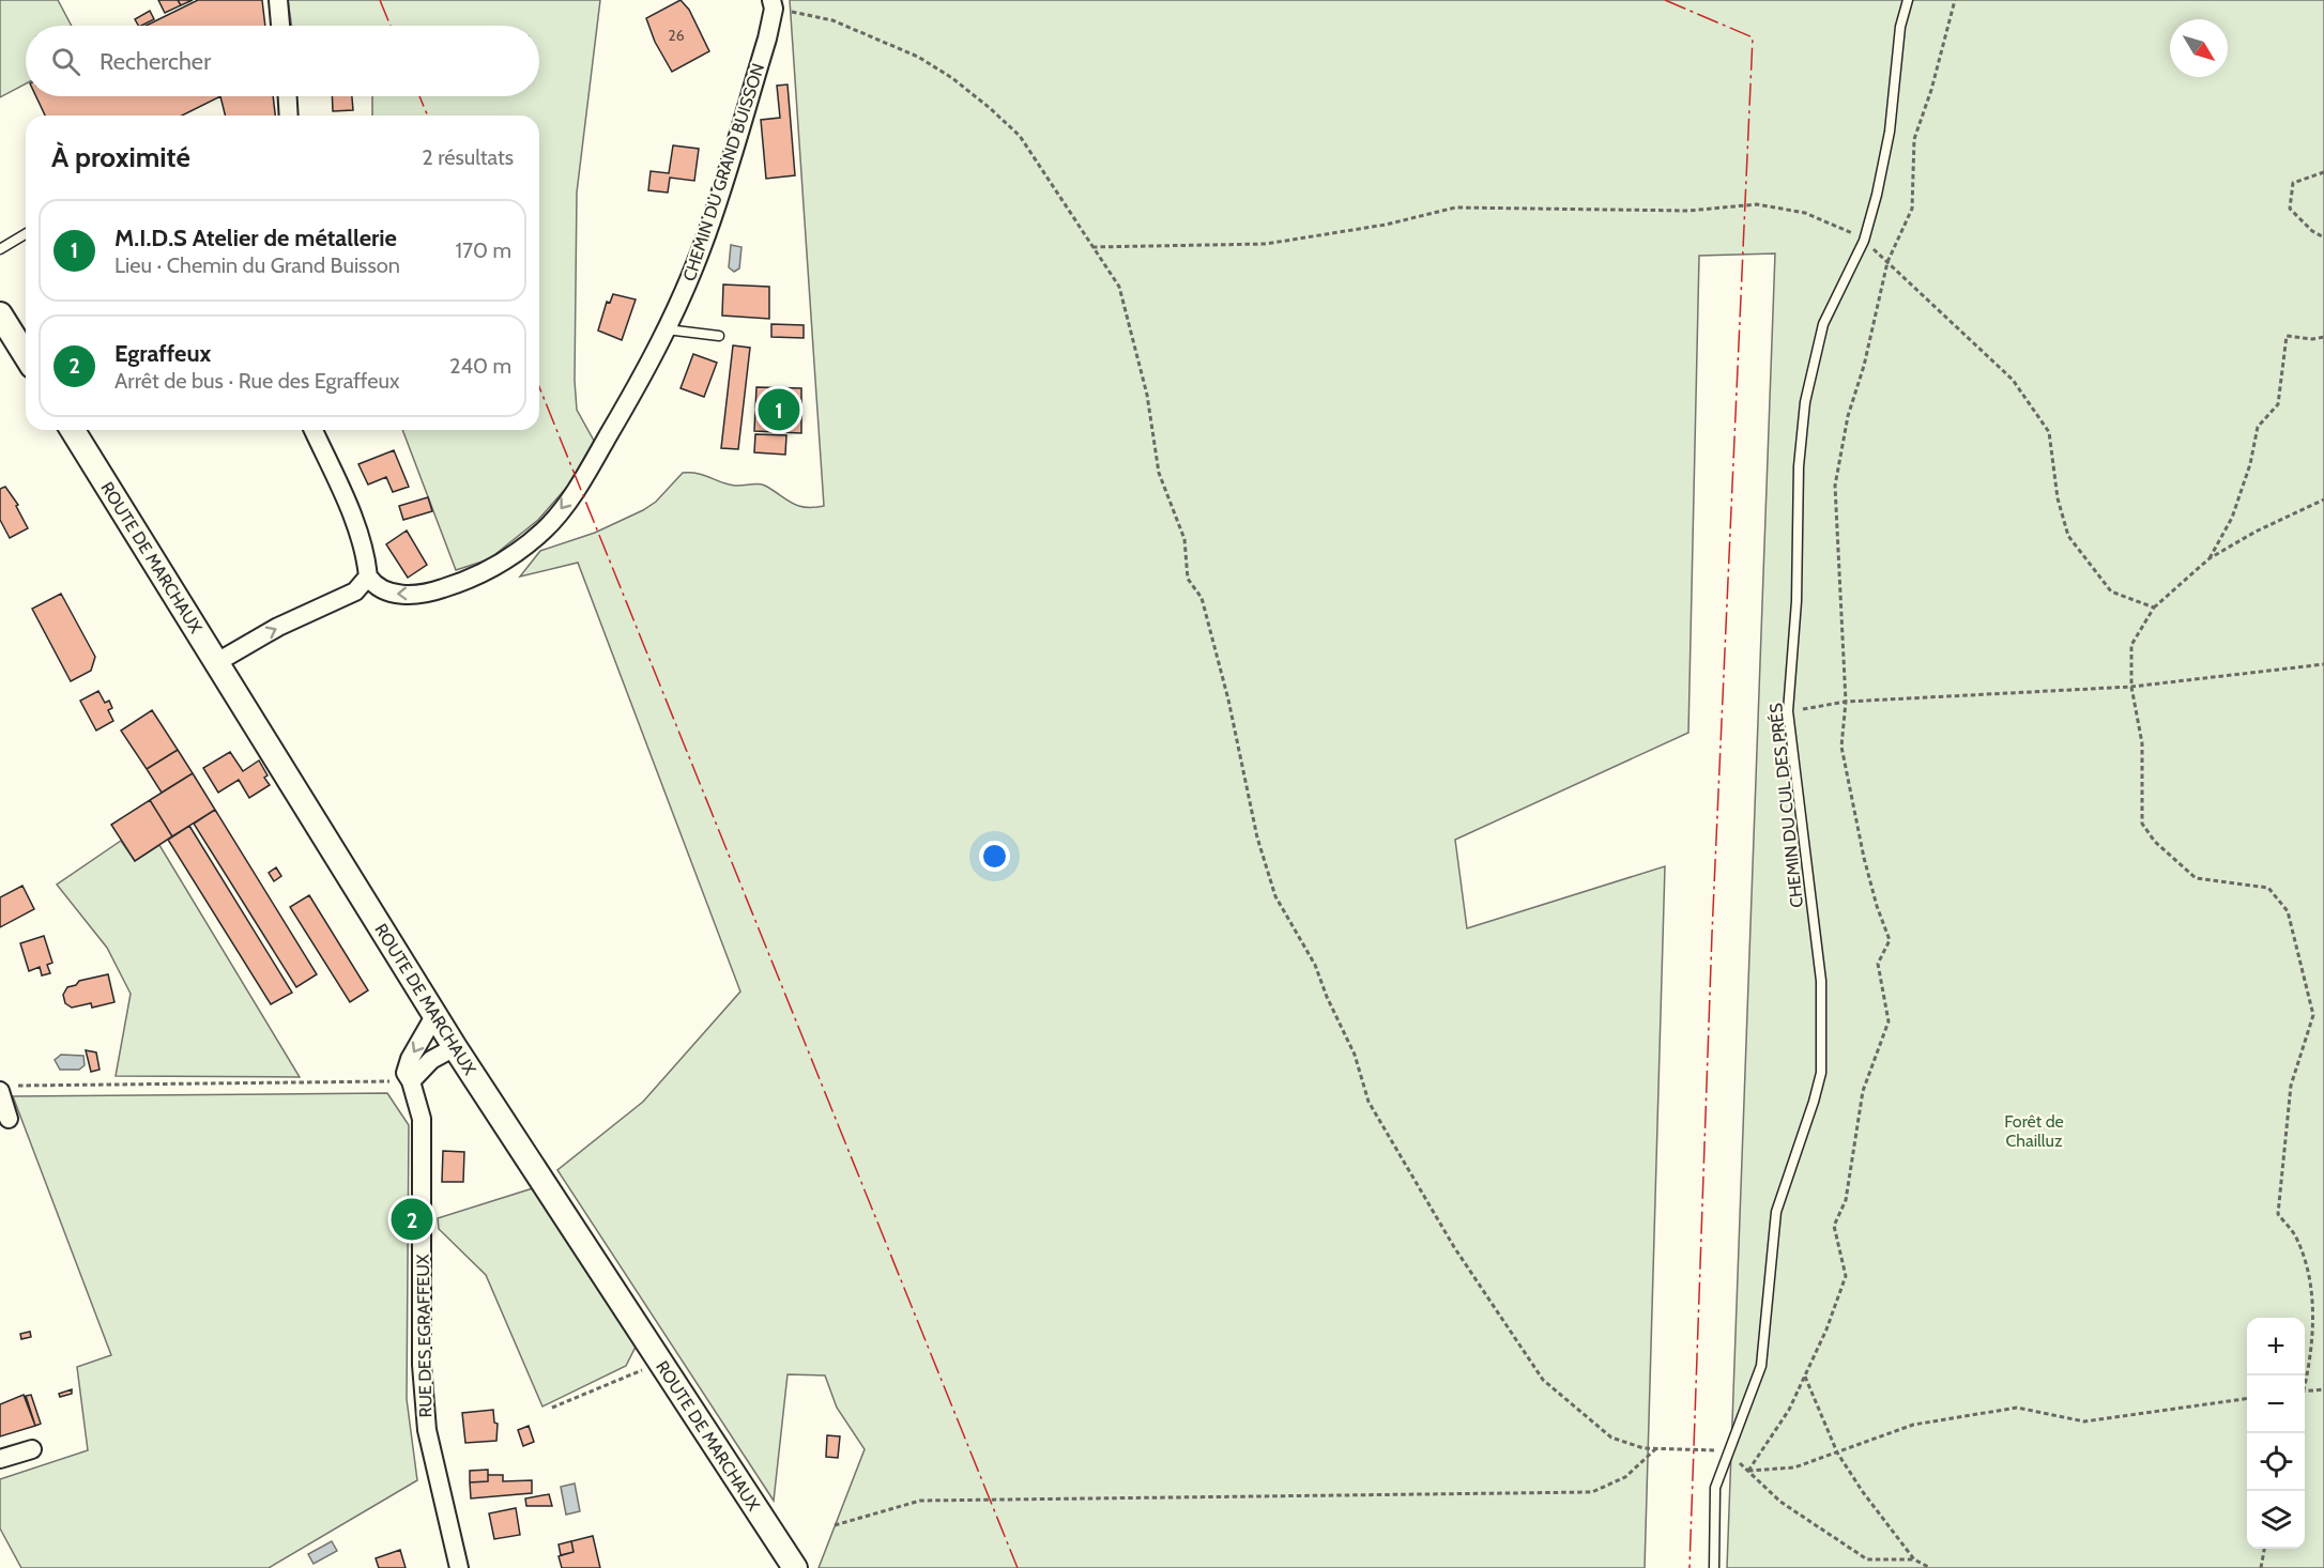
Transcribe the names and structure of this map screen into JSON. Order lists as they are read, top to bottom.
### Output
{
  "streets": {
    "main road": ["ROUTE DE MARCHAUX"],
    "street": ["CHEMIN DU GRAND BUISSON", "RUE DES EGRAFFEUX"],
    "lane": ["CHEMIN DU CUL DES PRÉS"]
  },
  "one_way": ["CHEMIN DU GRAND BUISSON"],
  "parks": ["Forêt de Chailluz"],
  "house_numbers": ["26"],
  "north": "bottom right",
  "page": {
    "search": "Rechercher",
    "heading": ["À proximité", "2 résultats"],
    "list": [
      {
        "mark": "1",
        "name": "M.I.D.S Atelier de métallerie",
        "note": "Lieu · Chemin du Grand Buisson",
        "value": "170 m"
      },
      {
        "mark": "2",
        "name": "Egraffeux",
        "note": "Arrêt de bus · Rue des Egraffeux",
        "value": "240 m"
      }
    ],
    "pins": ["1", "2"],
    "map_buttons": ["+", "−"]
  }
}
